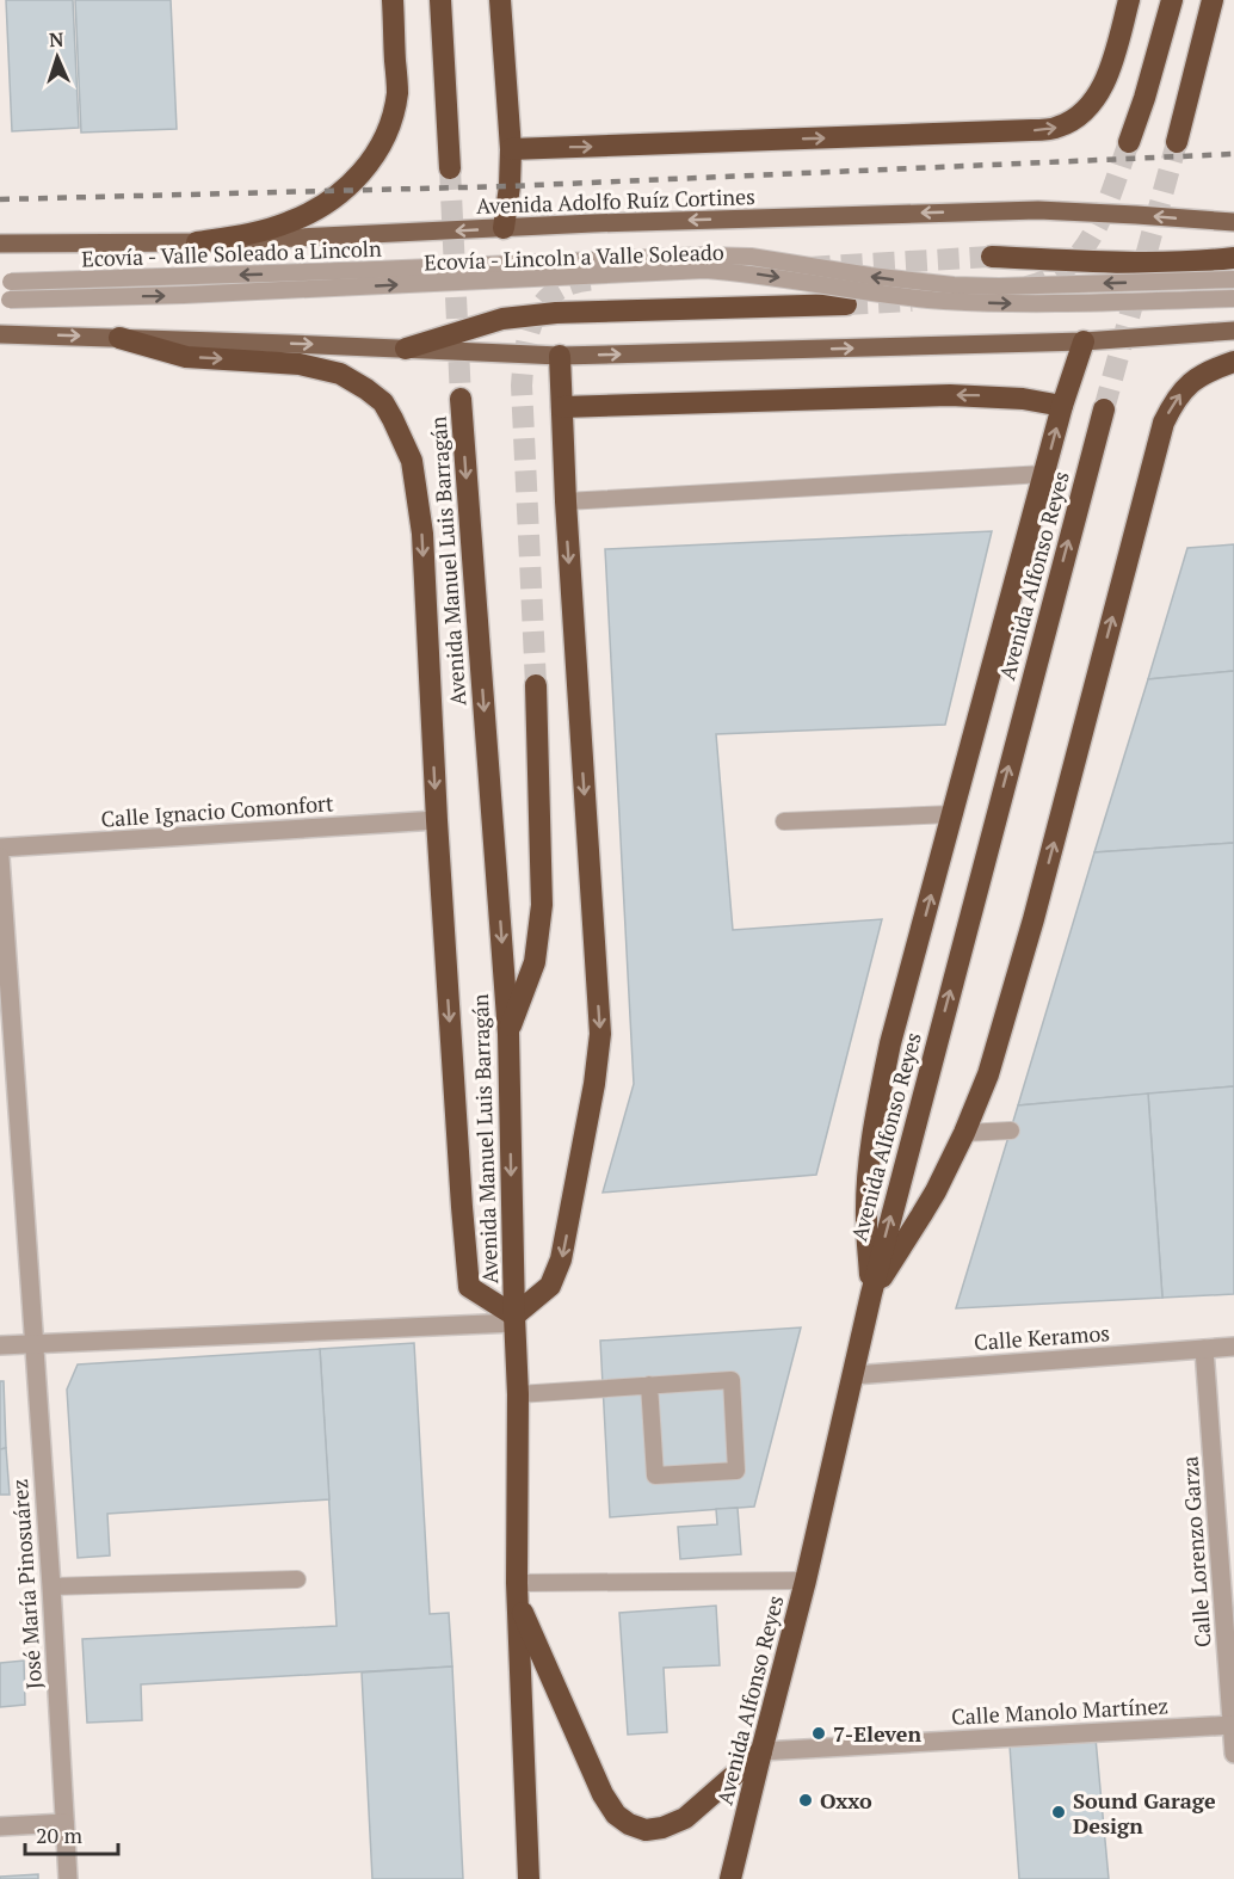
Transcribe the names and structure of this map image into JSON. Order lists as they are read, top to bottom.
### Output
{
  "streets": {
    "highway": ["Avenida Manuel Luis Barragán", "Avenida Alfonso Reyes"],
    "main road": ["Avenida Adolfo Ruíz Cortines"],
    "street": [
      "Calle Ignacio Comonfort",
      "Calle Keramos",
      "Calle Lorenzo Garza",
      "José María Pinosuárez",
      "Calle Manolo Martínez"
    ],
    "lane": ["Ecovía - Valle Soleado a Lincoln", "Ecovía - Lincoln a Valle Soleado"]
  },
  "crossings": [
    ["Avenida Alfonso Reyes", "Calle Keramos"],
    ["Avenida Alfonso Reyes", "Calle Manolo Martínez"],
    ["Calle Keramos", "Calle Lorenzo Garza"],
    ["Calle Lorenzo Garza", "Calle Manolo Martínez"]
  ],
  "one_way": ["Ecovía - Valle Soleado a Lincoln", "Ecovía - Lincoln a Valle Soleado"],
  "places": ["7-Eleven", "Oxxo", "Sound Garage Design"],
  "scale_bar": "20 m",
  "north": "top"
}
